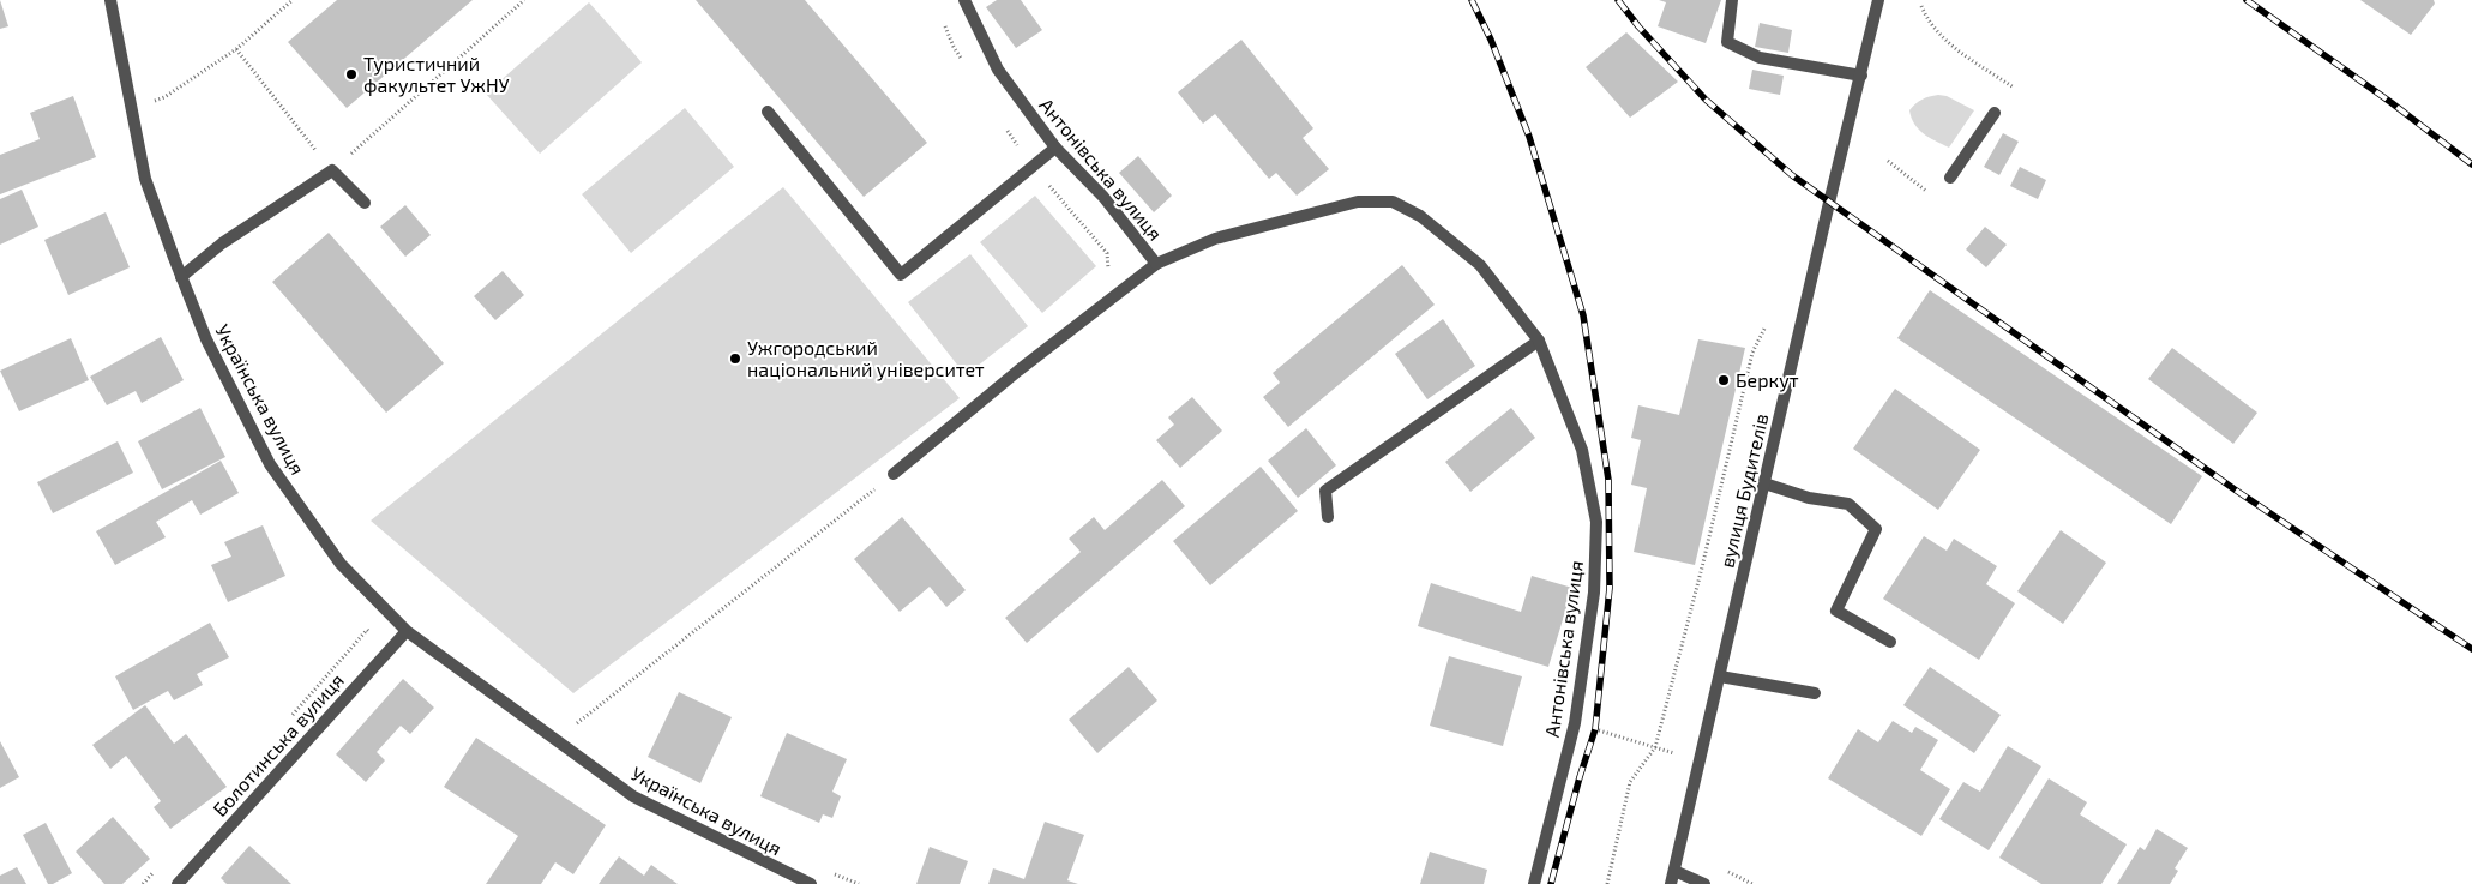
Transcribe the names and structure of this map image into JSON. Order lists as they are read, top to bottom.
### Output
{
  "streets": {
    "street": [
      "Антонівська вулиця",
      "Українська вулиця",
      "вулиця Будителів",
      "Болотинська вулиця"
    ]
  },
  "crossings": [
    ["Українська вулиця", "Болотинська вулиця"]
  ],
  "places": ["Туристичний факультет УжНУ", "Ужгородський національний університет", "Беркут"]
}
